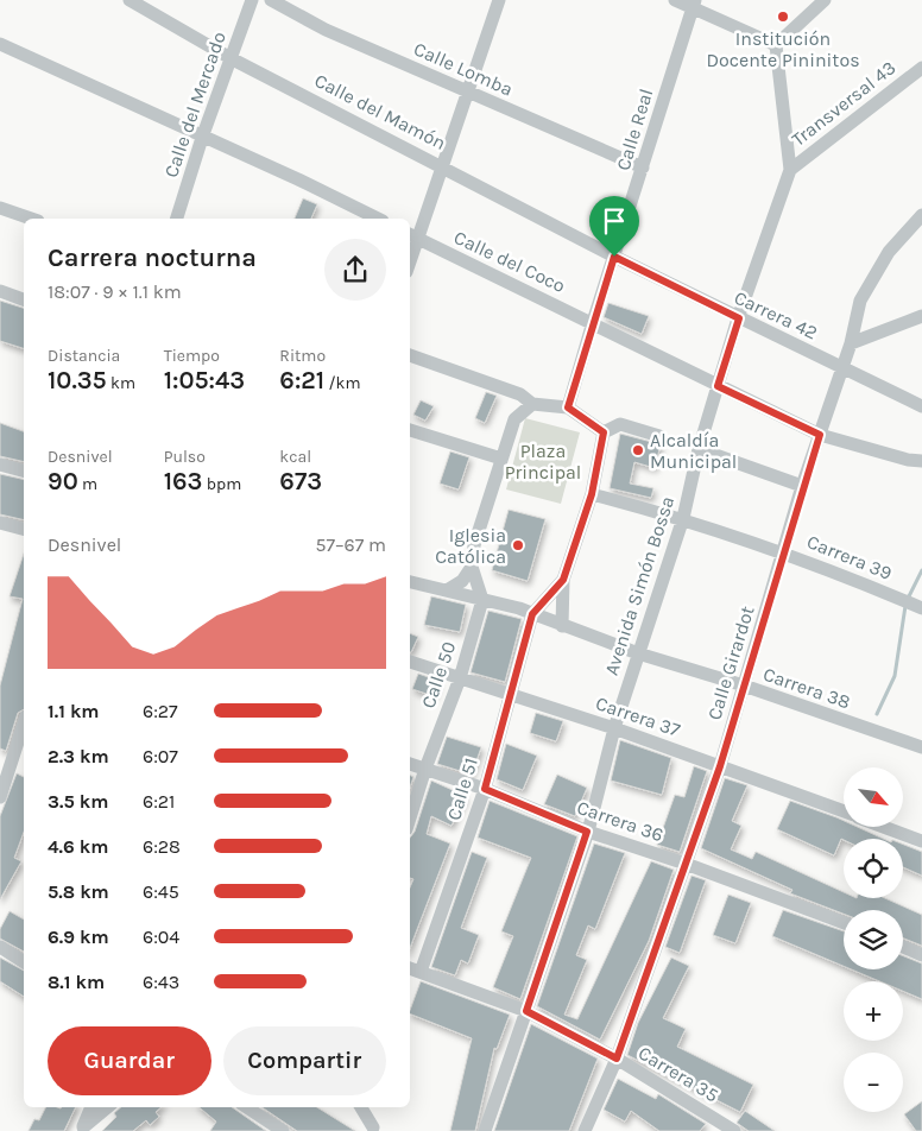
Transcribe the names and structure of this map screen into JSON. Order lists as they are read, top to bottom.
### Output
{
  "streets": {
    "street": [
      "Calle Lomba",
      "Transversal 43",
      "Calle del Mercado",
      "Calle del Mamón",
      "Calle Real",
      "Calle del Coco",
      "Carrera 42",
      "Carrera 39",
      "Avenida Simón Bossa",
      "Calle Girardot",
      "Calle 50",
      "Carrera 38",
      "Carrera 37",
      "Calle 51",
      "Carrera 36",
      "Carrera 35"
    ]
  },
  "crossings": [
    ["Calle Lomba", "Calle Real"],
    ["Transversal 43", "Avenida Simón Bossa"],
    ["Calle del Mercado", "Calle del Mamón"],
    ["Calle del Mamón", "Calle Real"],
    ["Calle del Mamón", "Carrera 42"],
    ["Calle Real", "Calle del Coco"],
    ["Calle Real", "Carrera 42"],
    ["Calle del Coco", "Avenida Simón Bossa"],
    ["Calle del Coco", "Calle Girardot"],
    ["Carrera 42", "Avenida Simón Bossa"],
    ["Carrera 42", "Calle Girardot"],
    ["Carrera 39", "Avenida Simón Bossa"],
    ["Carrera 39", "Calle Girardot"],
    ["Avenida Simón Bossa", "Carrera 38"],
    ["Avenida Simón Bossa", "Carrera 37"],
    ["Avenida Simón Bossa", "Carrera 36"],
    ["Avenida Simón Bossa", "Carrera 35"],
    ["Calle Girardot", "Carrera 38"],
    ["Calle Girardot", "Carrera 37"],
    ["Calle Girardot", "Carrera 36"],
    ["Calle Girardot", "Carrera 35"],
    ["Calle 50", "Carrera 38"],
    ["Calle 50", "Carrera 37"],
    ["Calle 50", "Carrera 36"],
    ["Carrera 38", "Calle 51"],
    ["Carrera 37", "Calle 51"],
    ["Calle 51", "Carrera 36"],
    ["Calle 51", "Carrera 35"]
  ],
  "parks": ["Plaza Principal"],
  "places": ["Institución Docente Pininitos", "Alcaldía Municipal", "Iglesia Católica"],
  "north": "bottom right",
  "page": {
    "heading": ["Carrera nocturna", "18:07 · 9 × 1.1 km"],
    "stats": [
      ["Distancia", "10.35 km"],
      ["Tiempo", "1:05:43"],
      ["Ritmo", "6:21 /km"],
      ["Desnivel", "90 m"],
      ["Pulso", "163 bpm"],
      ["kcal", "673"]
    ],
    "chart": ["Desnivel", "57–67 m"],
    "list": [
      {
        "name": "1.1 km",
        "note": "6:27"
      },
      {
        "name": "2.3 km",
        "note": "6:07"
      },
      {
        "name": "3.5 km",
        "note": "6:21"
      },
      {
        "name": "4.6 km",
        "note": "6:28"
      },
      {
        "name": "5.8 km",
        "note": "6:45"
      },
      {
        "name": "6.9 km",
        "note": "6:04"
      },
      {
        "name": "8.1 km",
        "note": "6:43"
      }
    ],
    "map_buttons": ["+", "−"],
    "buttons": ["Guardar", "Compartir"]
  }
}
